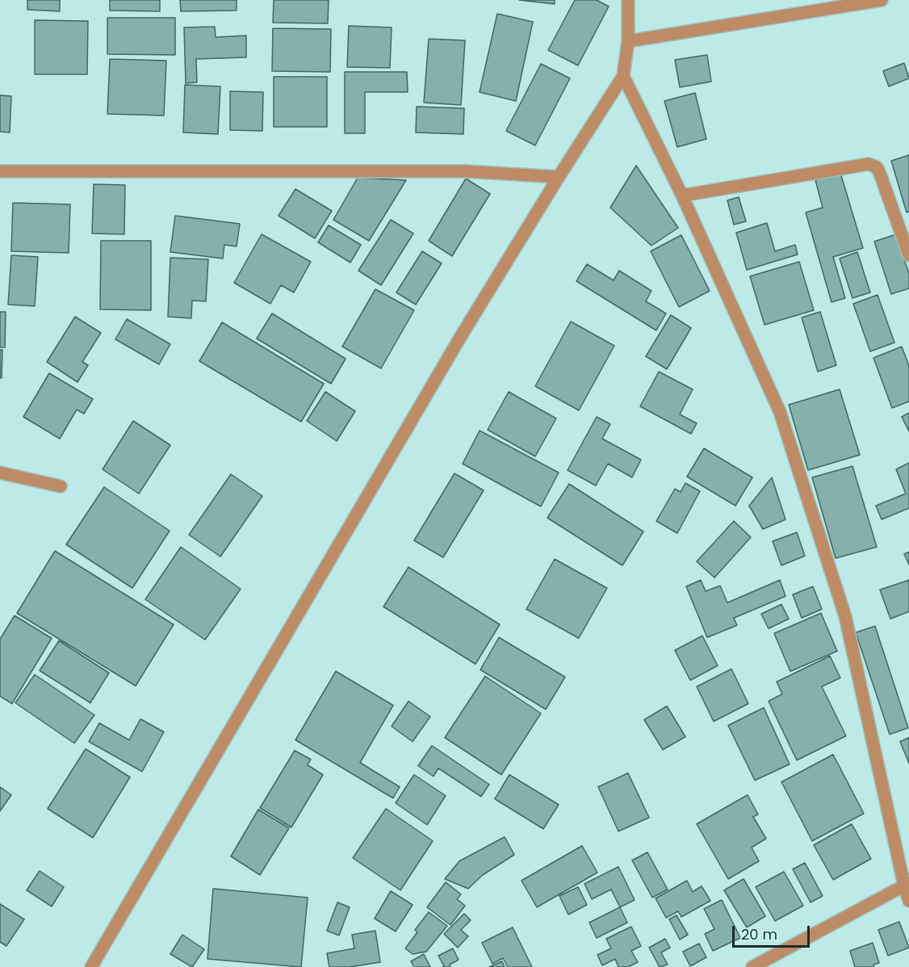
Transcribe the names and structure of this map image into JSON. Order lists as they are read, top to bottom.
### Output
{
  "scale_bar": "20 m"
}
